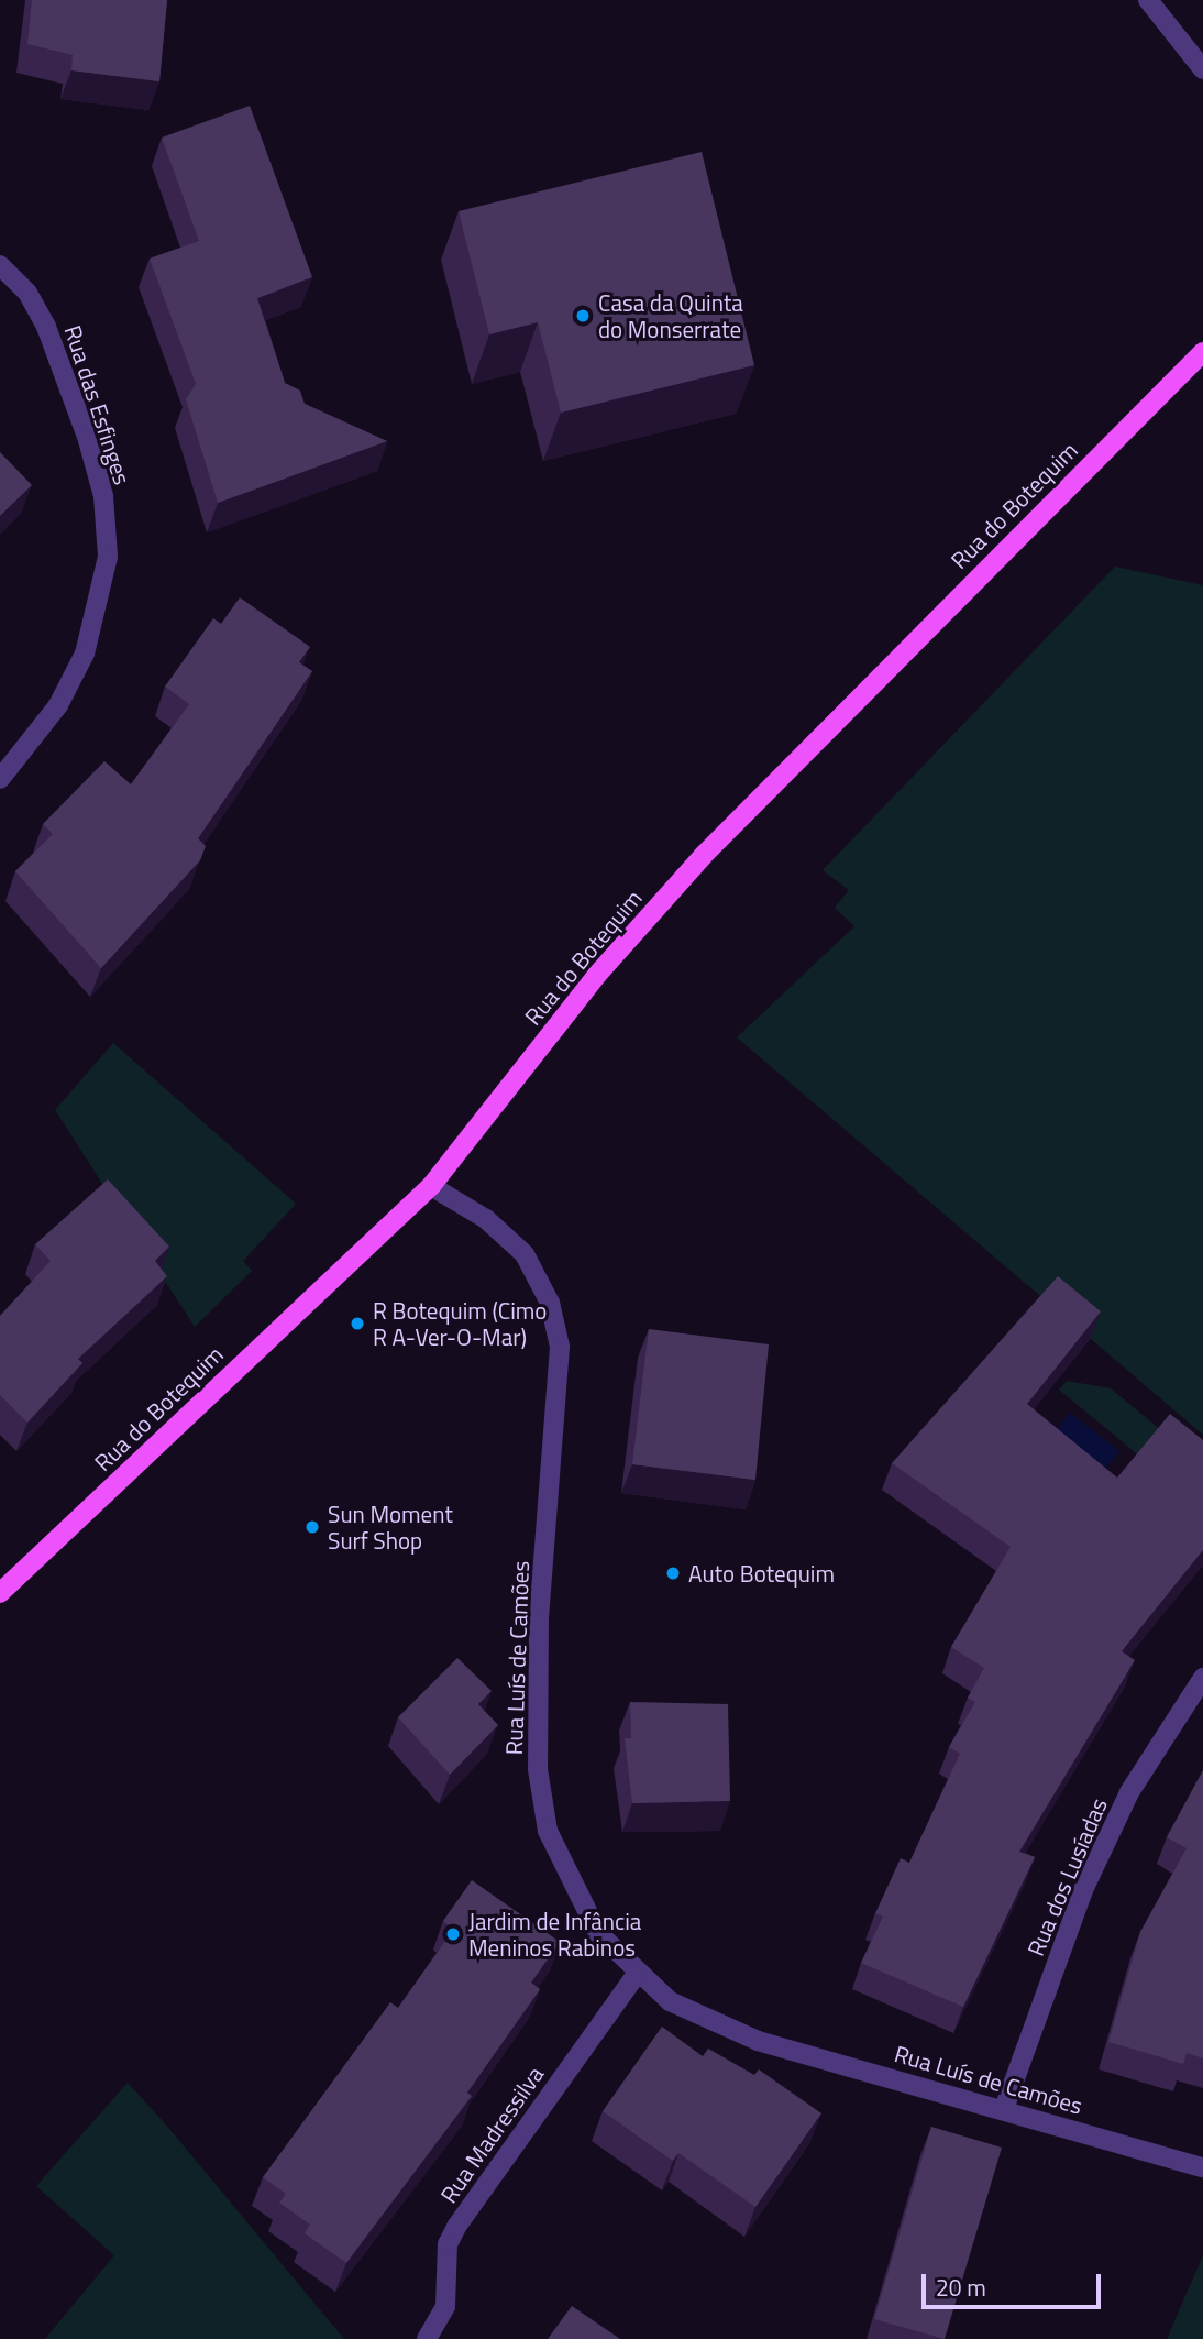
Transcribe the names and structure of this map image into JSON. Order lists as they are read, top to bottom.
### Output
{
  "streets": {
    "main road": ["Rua do Botequim"],
    "street": [
      "Rua das Esfinges",
      "Rua Luís de Camões",
      "Rua dos Lusíadas",
      "Rua Madressilva"
    ]
  },
  "crossings": [
    ["Rua do Botequim", "Rua Luís de Camões"],
    ["Rua Luís de Camões", "Rua dos Lusíadas"],
    ["Rua Luís de Camões", "Rua Madressilva"]
  ],
  "places": [
    "Casa da Quinta do Monserrate",
    "R Botequim (Cimo R A-Ver-O-Mar)",
    "Sun Moment Surf Shop",
    "Auto Botequim",
    "Jardim de Infância Meninos Rabinos"
  ],
  "scale_bar": "20 m"
}
